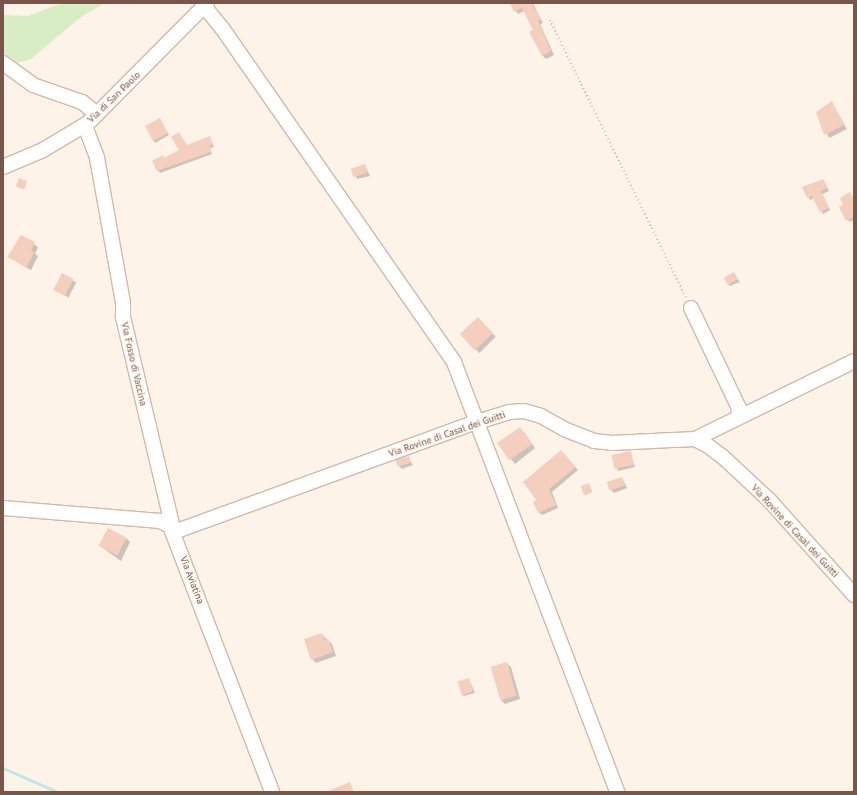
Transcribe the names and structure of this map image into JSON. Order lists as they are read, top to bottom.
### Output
{
  "streets": {
    "street": [
      "Via di San Paolo",
      "Via Fosso di Vaccina",
      "Via Rovine di Casal dei Guitti",
      "Via Aviatina"
    ]
  },
  "crossings": [
    ["Via di San Paolo", "Via Fosso di Vaccina"],
    ["Via Fosso di Vaccina", "Via Rovine di Casal dei Guitti"],
    ["Via Fosso di Vaccina", "Via Aviatina"],
    ["Via Rovine di Casal dei Guitti", "Via Aviatina"]
  ]
}
